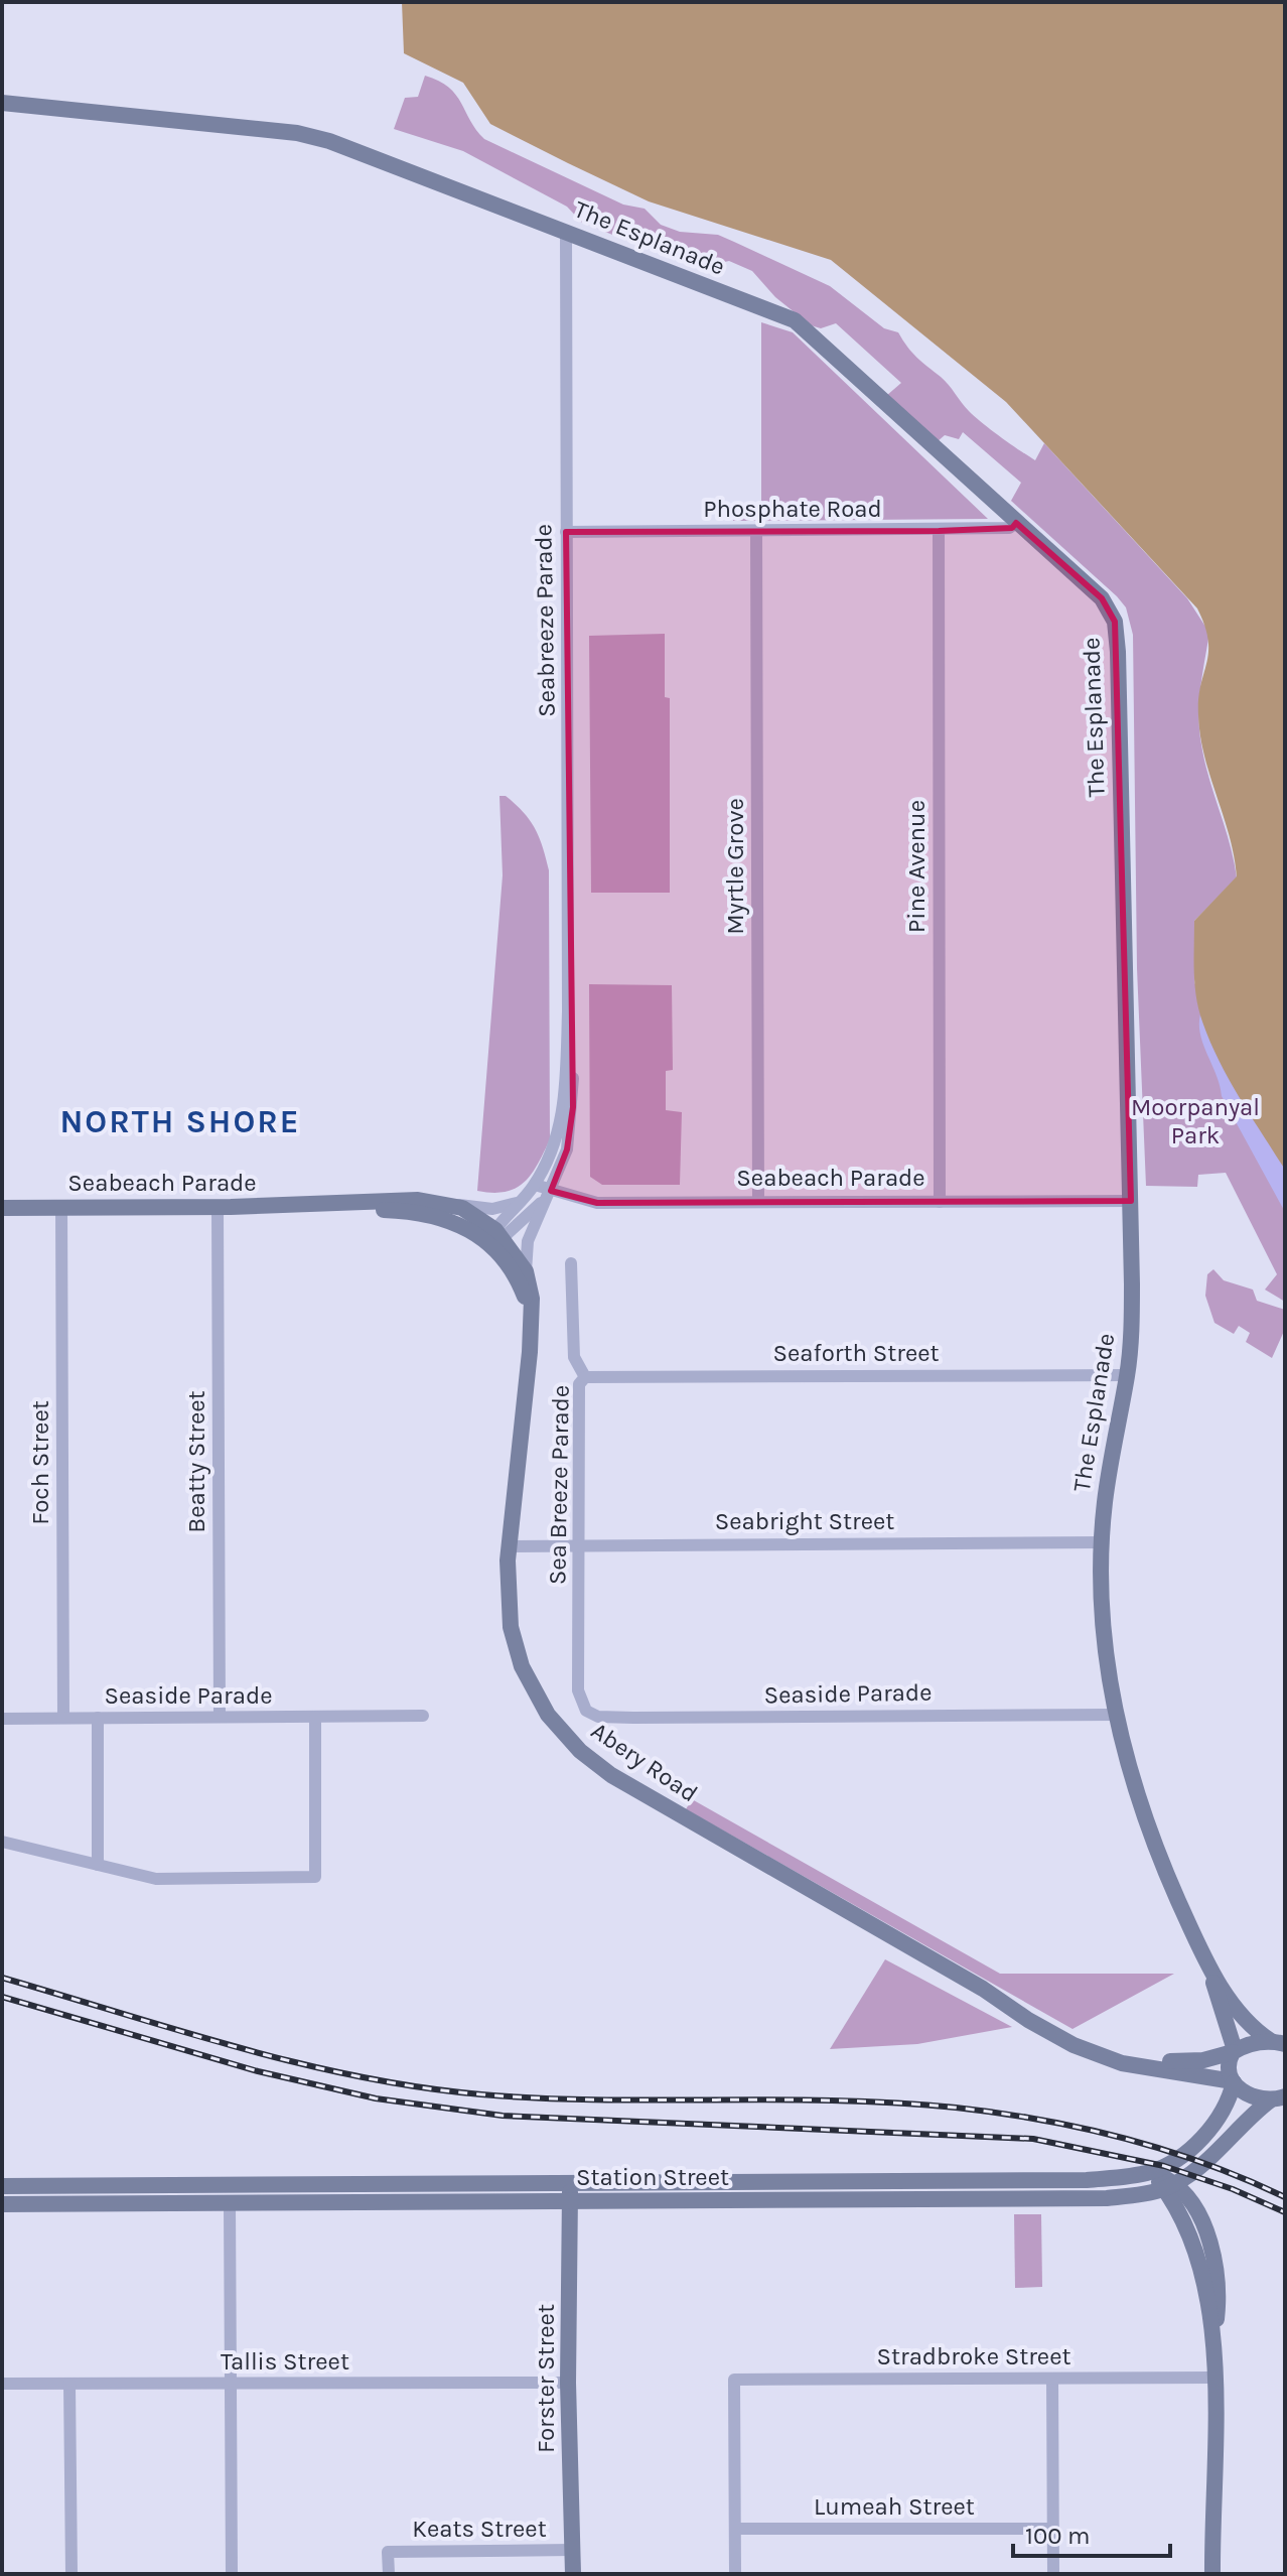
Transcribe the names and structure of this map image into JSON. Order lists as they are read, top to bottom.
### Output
{
  "streets": {
    "main road": [
      "The Esplanade",
      "Seabeach Parade",
      "Abery Road",
      "Station Street",
      "Forster Street"
    ],
    "street": [
      "Phosphate Road",
      "Seabreeze Parade",
      "Myrtle Grove",
      "Pine Avenue",
      "Seaforth Street",
      "Beatty Street",
      "Foch Street",
      "Sea Breeze Parade",
      "Seabright Street",
      "Seaside Parade",
      "Stradbroke Street",
      "Tallis Street",
      "Lumeah Street",
      "Keats Street"
    ]
  },
  "crossings": [
    ["The Esplanade", "Phosphate Road"],
    ["The Esplanade", "Seabreeze Parade"],
    ["The Esplanade", "Seabeach Parade"],
    ["The Esplanade", "Seaforth Street"],
    ["The Esplanade", "Seabright Street"],
    ["The Esplanade", "Seaside Parade"],
    ["The Esplanade", "Abery Road"],
    ["The Esplanade", "Station Street"],
    ["Phosphate Road", "Seabreeze Parade"],
    ["Phosphate Road", "Myrtle Grove"],
    ["Phosphate Road", "Pine Avenue"],
    ["Seabreeze Parade", "Seabeach Parade"],
    ["Seabreeze Parade", "Abery Road"],
    ["Myrtle Grove", "Seabeach Parade"],
    ["Pine Avenue", "Seabeach Parade"],
    ["Seabeach Parade", "Beatty Street"],
    ["Seabeach Parade", "Foch Street"],
    ["Seabeach Parade", "Abery Road"],
    ["Seaforth Street", "Sea Breeze Parade"],
    ["Beatty Street", "Seaside Parade"],
    ["Foch Street", "Seaside Parade"],
    ["Sea Breeze Parade", "Seabright Street"],
    ["Sea Breeze Parade", "Seaside Parade"],
    ["Seabright Street", "Abery Road"],
    ["Abery Road", "Station Street"],
    ["Station Street", "Forster Street"],
    ["Stradbroke Street", "Lumeah Street"],
    ["Tallis Street", "Forster Street"],
    ["Forster Street", "Keats Street"]
  ],
  "districts": ["NORTH SHORE"],
  "parks": ["Moorpanyal Park"],
  "scale_bar": "100 m"
}
